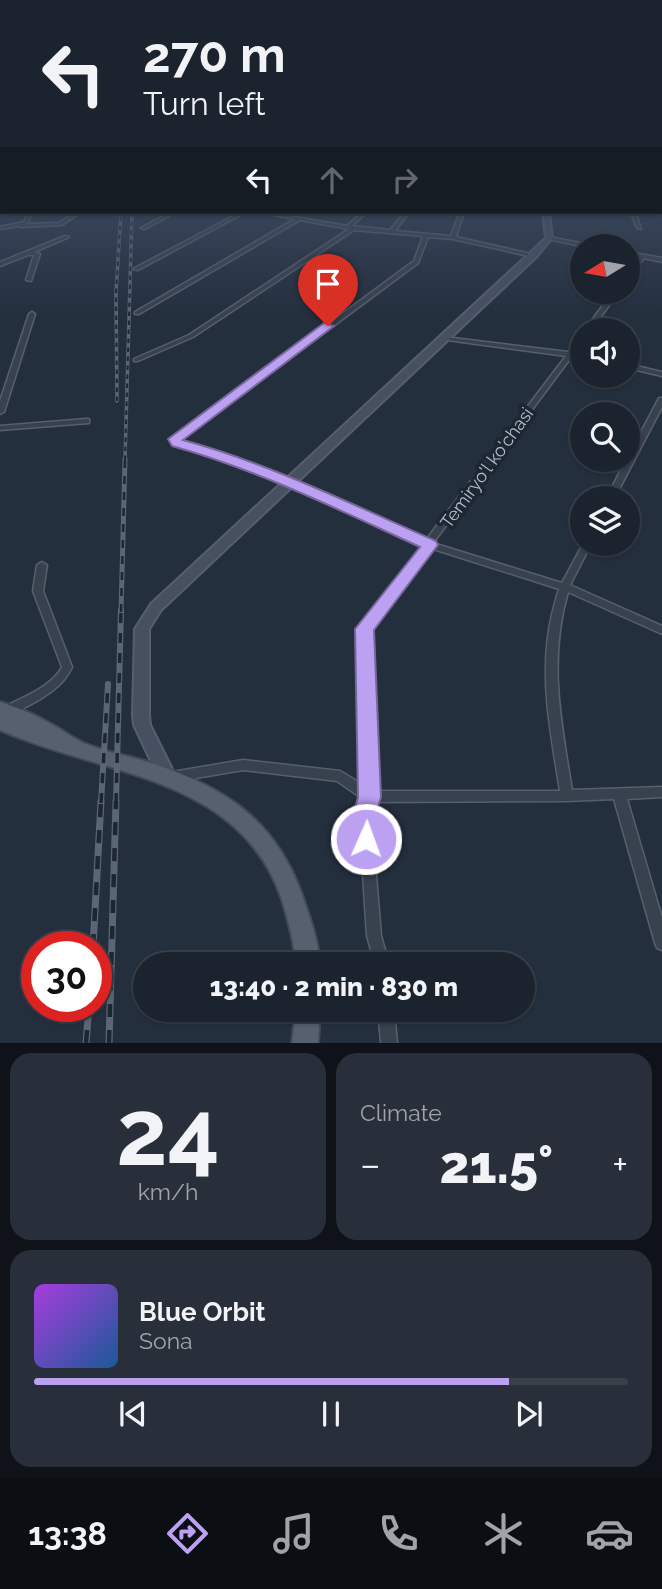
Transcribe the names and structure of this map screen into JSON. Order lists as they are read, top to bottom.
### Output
{
  "streets": {
    "street": ["Temiryo'l ko'chasi"]
  },
  "north": "left",
  "page": {
    "turn": ["270 m", "Turn left"],
    "limit": "30",
    "trip": "13:40 · 2 min · 830 m",
    "tile": [
      ["24", "km/h"],
      "Climate"
    ],
    "heat": ["−", "21.5°", "+"],
    "song": ["Blue Orbit", "Sona"],
    "tabs": "13:38"
  }
}
